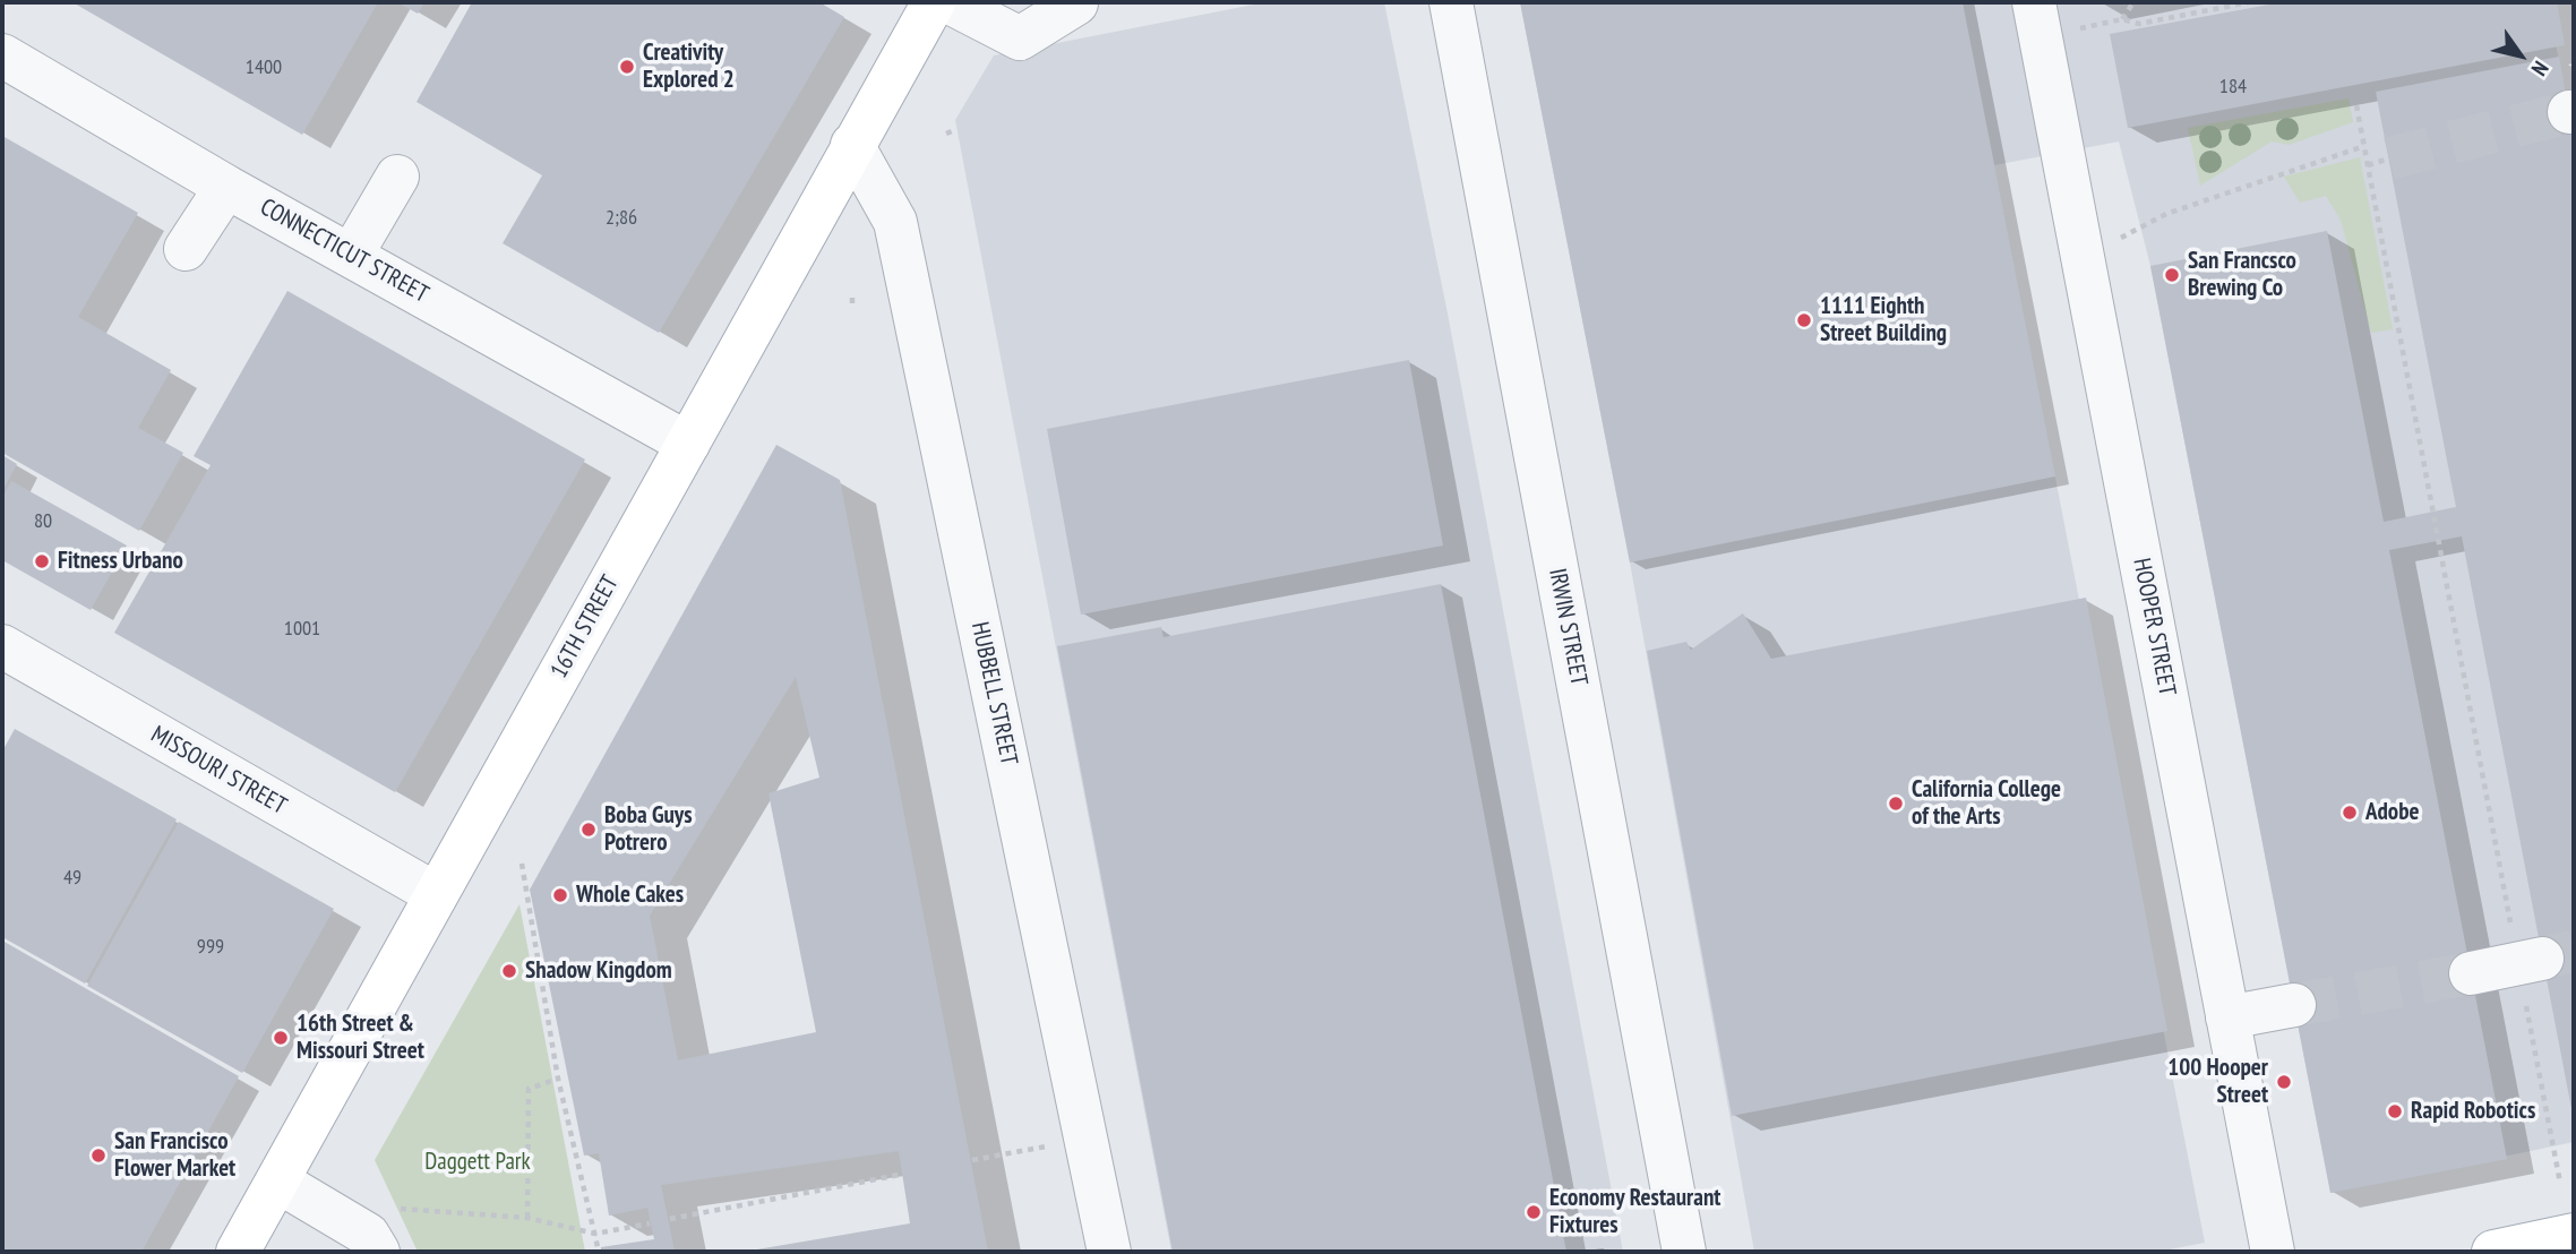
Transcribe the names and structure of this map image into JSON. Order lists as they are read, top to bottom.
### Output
{
  "streets": {
    "main road": ["16TH STREET"],
    "street": [
      "CONNECTICUT STREET",
      "IRWIN STREET",
      "HOOPER STREET",
      "HUBBELL STREET",
      "MISSOURI STREET"
    ]
  },
  "crossings": [
    ["CONNECTICUT STREET", "16TH STREET"],
    ["16TH STREET", "HUBBELL STREET"],
    ["16TH STREET", "MISSOURI STREET"]
  ],
  "parks": ["Daggett Park"],
  "places": [
    "Creativity Explored 2",
    "San Francsco Brewing Co",
    "1111 Eighth Street Building",
    "Fitness Urbano",
    "California College of the Arts",
    "Adobe",
    "Boba Guys Potrero",
    "Whole Cakes",
    "Shadow Kingdom",
    "16th Street & Missouri Street",
    "100 Hooper Street",
    "Rapid Robotics",
    "San Francisco Flower Market",
    "Economy Restaurant Fixtures"
  ],
  "house_numbers": [
    "1400",
    "184",
    "2;86",
    "80",
    "1001",
    "49",
    "999"
  ],
  "north": "bottom right"
}
